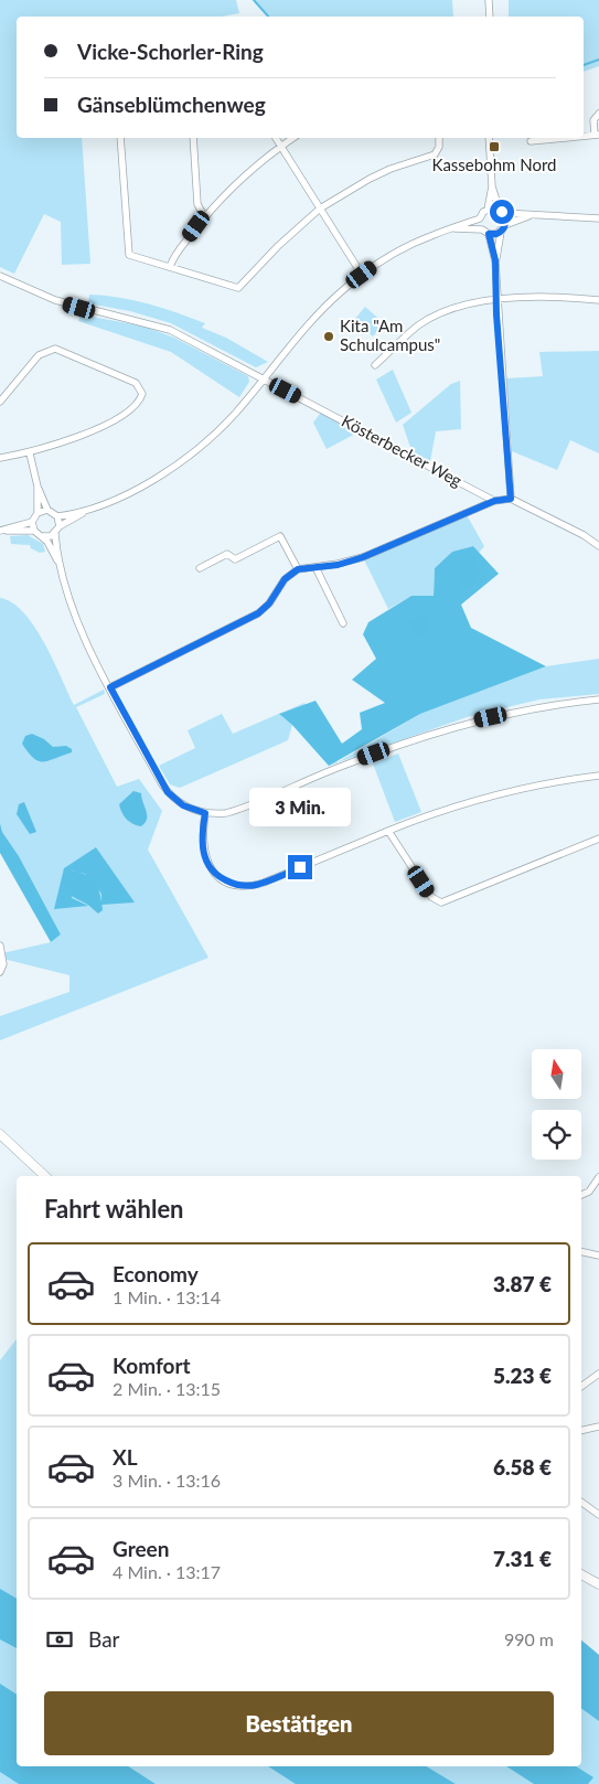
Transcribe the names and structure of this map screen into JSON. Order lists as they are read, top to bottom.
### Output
{
  "streets": {
    "street": ["Kösterbecker Weg"]
  },
  "places": {
    "transit": ["Kassebohm Nord"],
    "other": ["Kita \"Am Schulcampus\""]
  },
  "north": "top",
  "page": {
    "banner": ["Vicke-Schorler-Ring", "Gänseblümchenweg"],
    "bubble": "3 Min.",
    "heading": "Fahrt wählen",
    "list": [
      {
        "name": "Economy",
        "note": "1 Min. · 13:14",
        "value": "3.87 €"
      },
      {
        "name": "Komfort",
        "note": "2 Min. · 13:15",
        "value": "5.23 €"
      },
      {
        "name": "XL",
        "note": "3 Min. · 13:16",
        "value": "6.58 €"
      },
      {
        "name": "Green",
        "note": "4 Min. · 13:17",
        "value": "7.31 €"
      }
    ],
    "pay": ["Bar", "990 m"],
    "buttons": "Bestätigen"
  }
}
